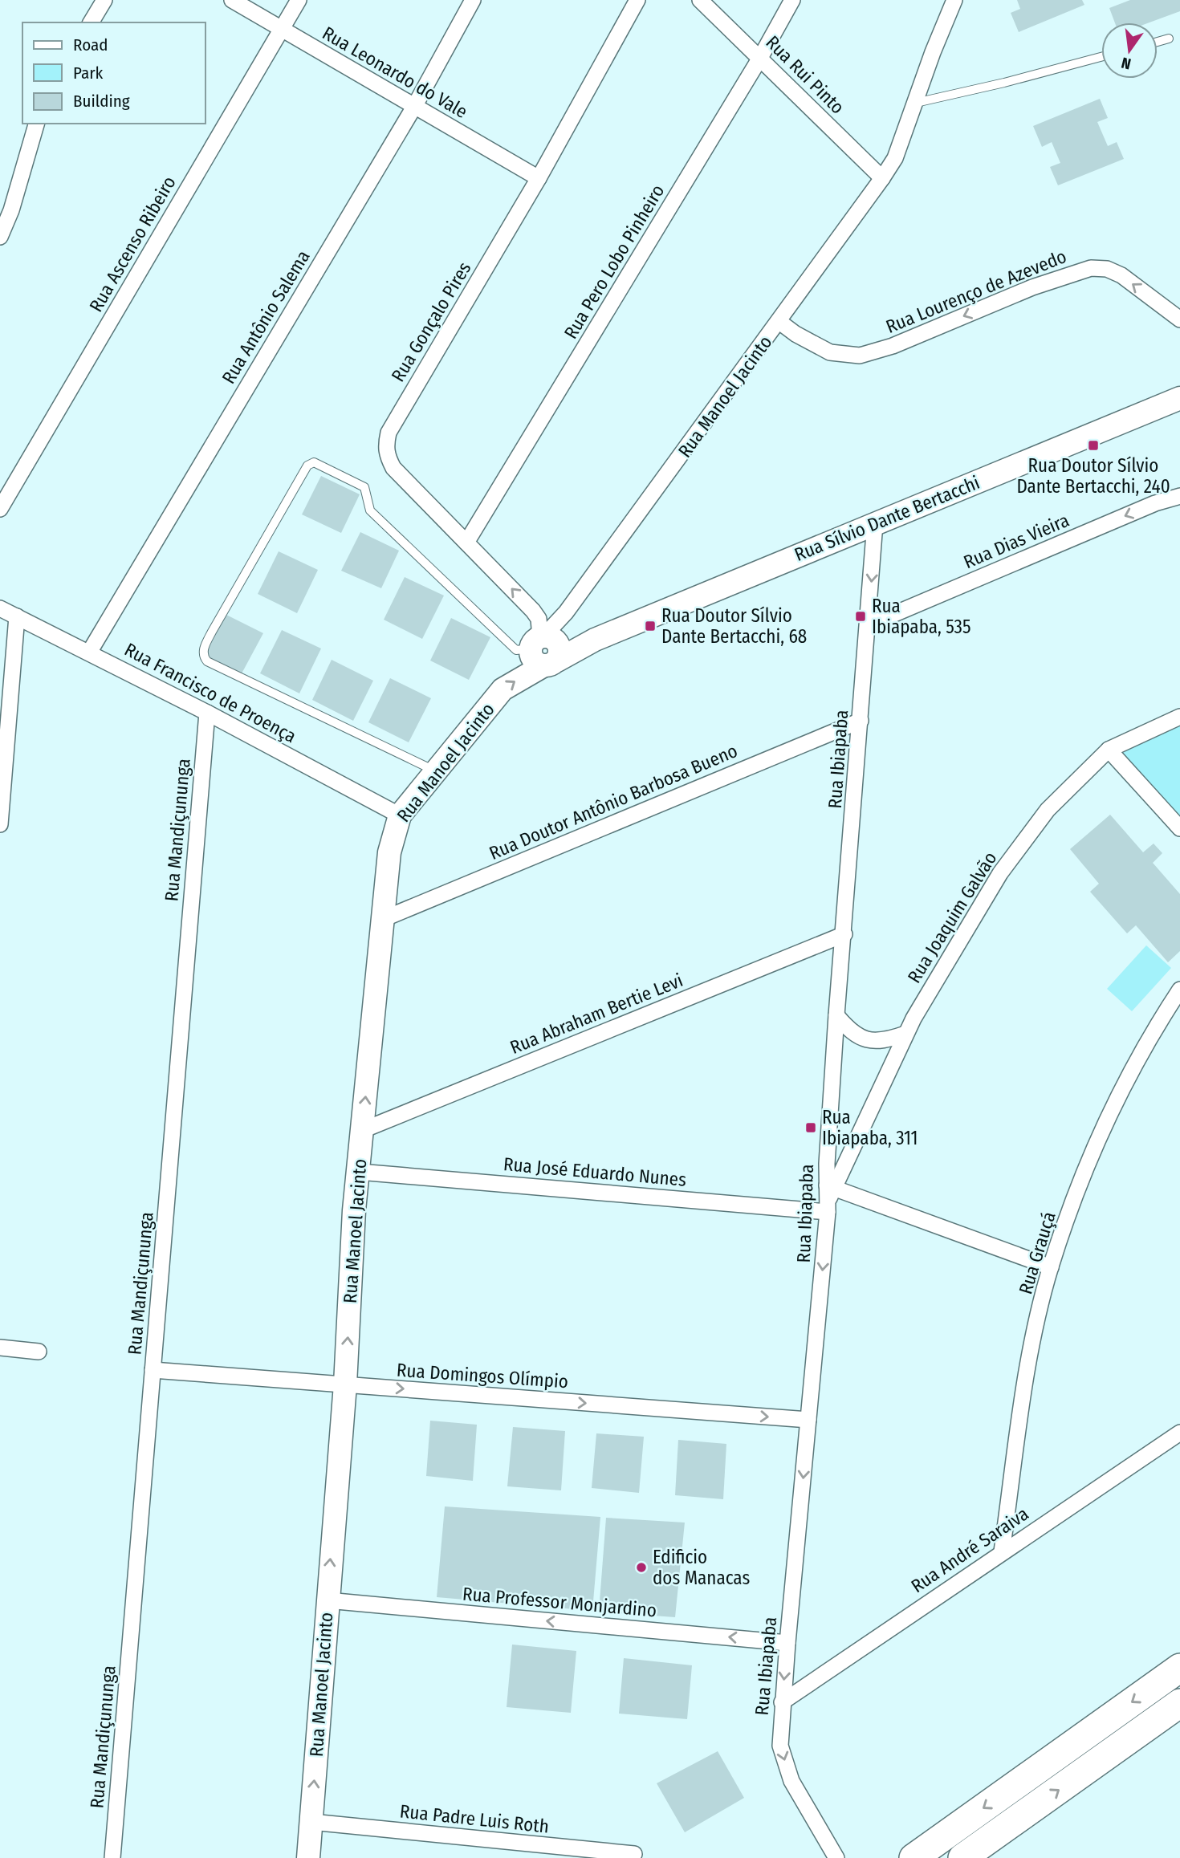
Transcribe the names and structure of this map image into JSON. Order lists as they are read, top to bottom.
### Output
{
  "streets": {
    "street": [
      "Rua Leonardo do Vale",
      "Rua Rui Pinto",
      "Rua Ascenso Ribeiro",
      "Rua Pero Lobo Pinheiro",
      "Rua Lourenço de Azevedo",
      "Rua Antônio Salema",
      "Rua Gonçalo Pires",
      "Rua Manoel Jacinto",
      "Rua Sílvio Dante Bertacchi",
      "Rua Dias Vieira",
      "Rua Francisco de Proença",
      "Rua Ibiapaba",
      "Rua Doutor Antônio Barbosa Bueno",
      "Rua Mandiçununga",
      "Rua Joaquim Galvão",
      "Rua Abraham Bertie Levi",
      "Rua José Eduardo Nunes",
      "Rua Grauçá",
      "Rua Domingos Olímpio",
      "Rua André Saraiva",
      "Rua Professor Monjardino",
      "Rua Padre Luis Roth"
    ]
  },
  "crossings": [
    ["Rua Leonardo do Vale", "Rua Ascenso Ribeiro"],
    ["Rua Leonardo do Vale", "Rua Antônio Salema"],
    ["Rua Leonardo do Vale", "Rua Gonçalo Pires"],
    ["Rua Rui Pinto", "Rua Pero Lobo Pinheiro"],
    ["Rua Rui Pinto", "Rua Manoel Jacinto"],
    ["Rua Pero Lobo Pinheiro", "Rua Gonçalo Pires"],
    ["Rua Lourenço de Azevedo", "Rua Manoel Jacinto"],
    ["Rua Antônio Salema", "Rua Francisco de Proença"],
    ["Rua Gonçalo Pires", "Rua Manoel Jacinto"],
    ["Rua Gonçalo Pires", "Rua Sílvio Dante Bertacchi"],
    ["Rua Manoel Jacinto", "Rua Sílvio Dante Bertacchi"],
    ["Rua Manoel Jacinto", "Rua Francisco de Proença"],
    ["Rua Manoel Jacinto", "Rua Doutor Antônio Barbosa Bueno"],
    ["Rua Manoel Jacinto", "Rua Abraham Bertie Levi"],
    ["Rua Manoel Jacinto", "Rua José Eduardo Nunes"],
    ["Rua Manoel Jacinto", "Rua Domingos Olímpio"],
    ["Rua Manoel Jacinto", "Rua Professor Monjardino"],
    ["Rua Manoel Jacinto", "Rua Padre Luis Roth"],
    ["Rua Sílvio Dante Bertacchi", "Rua Ibiapaba"],
    ["Rua Dias Vieira", "Rua Ibiapaba"],
    ["Rua Francisco de Proença", "Rua Mandiçununga"],
    ["Rua Ibiapaba", "Rua Doutor Antônio Barbosa Bueno"],
    ["Rua Ibiapaba", "Rua Joaquim Galvão"],
    ["Rua Ibiapaba", "Rua Abraham Bertie Levi"],
    ["Rua Ibiapaba", "Rua José Eduardo Nunes"],
    ["Rua Ibiapaba", "Rua Domingos Olímpio"],
    ["Rua Ibiapaba", "Rua André Saraiva"],
    ["Rua Ibiapaba", "Rua Professor Monjardino"],
    ["Rua Mandiçununga", "Rua Domingos Olímpio"],
    ["Rua Joaquim Galvão", "Rua José Eduardo Nunes"],
    ["Rua José Eduardo Nunes", "Rua Grauçá"],
    ["Rua Grauçá", "Rua André Saraiva"]
  ],
  "one_way": [
    "Rua Lourenço de Azevedo",
    "Rua Manoel Jacinto",
    "Rua Dias Vieira",
    "Rua Ibiapaba",
    "Rua Domingos Olímpio",
    "Rua Professor Monjardino"
  ],
  "places": {
    "transit": [
      "Rua Doutor Sílvio Dante Bertacchi, 240",
      "Rua Ibiapaba, 535",
      "Rua Doutor Sílvio Dante Bertacchi, 68",
      "Rua Ibiapaba, 311"
    ],
    "other": ["Edificio dos Manacas"]
  },
  "legend": ["Road", "Park", "Building"],
  "north": "bottom"
}
